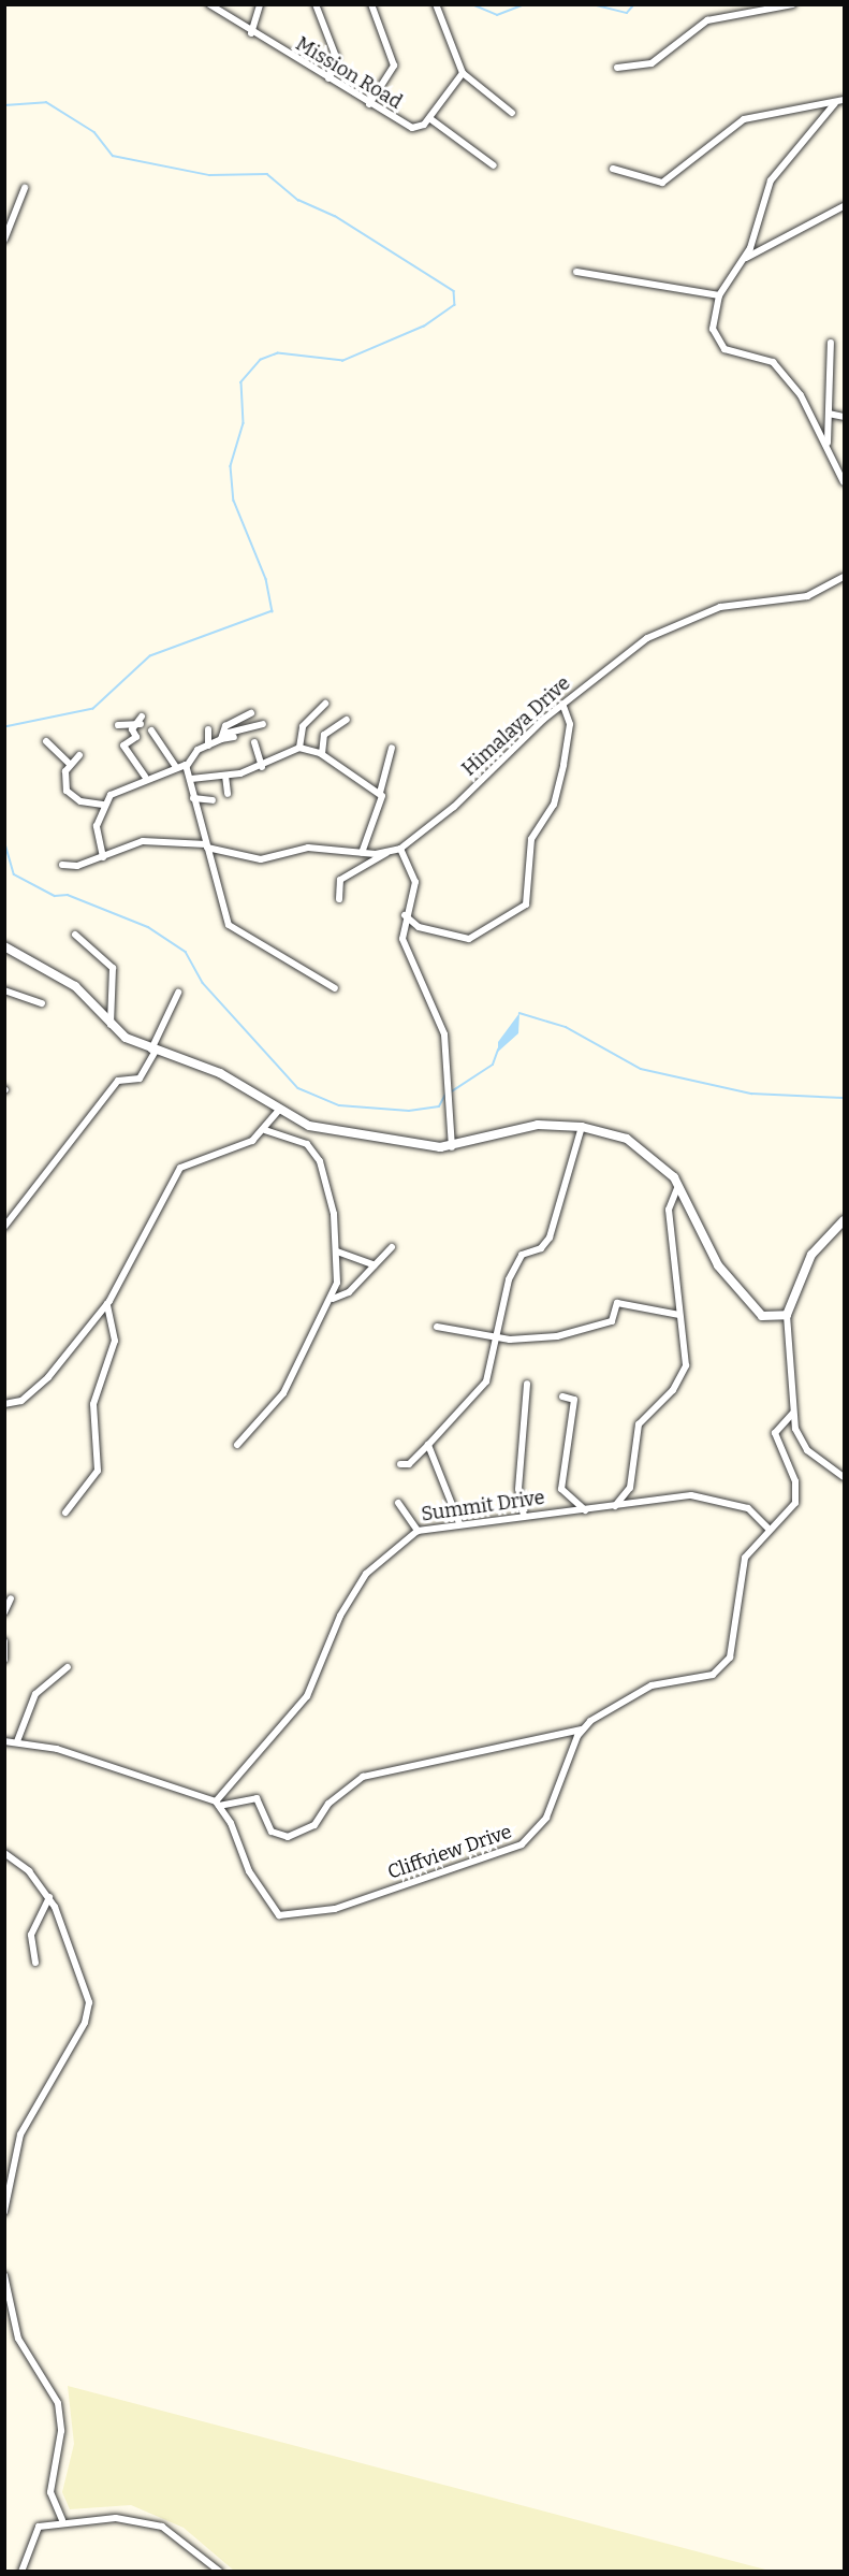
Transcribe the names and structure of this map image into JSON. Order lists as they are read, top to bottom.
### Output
{
  "streets": {
    "street": [
      "Mission Road",
      "Himalaya Drive",
      "Summit Drive",
      "Cliffview Drive"
    ]
  },
  "crossings": [
    ["Summit Drive", "Cliffview Drive"]
  ]
}
